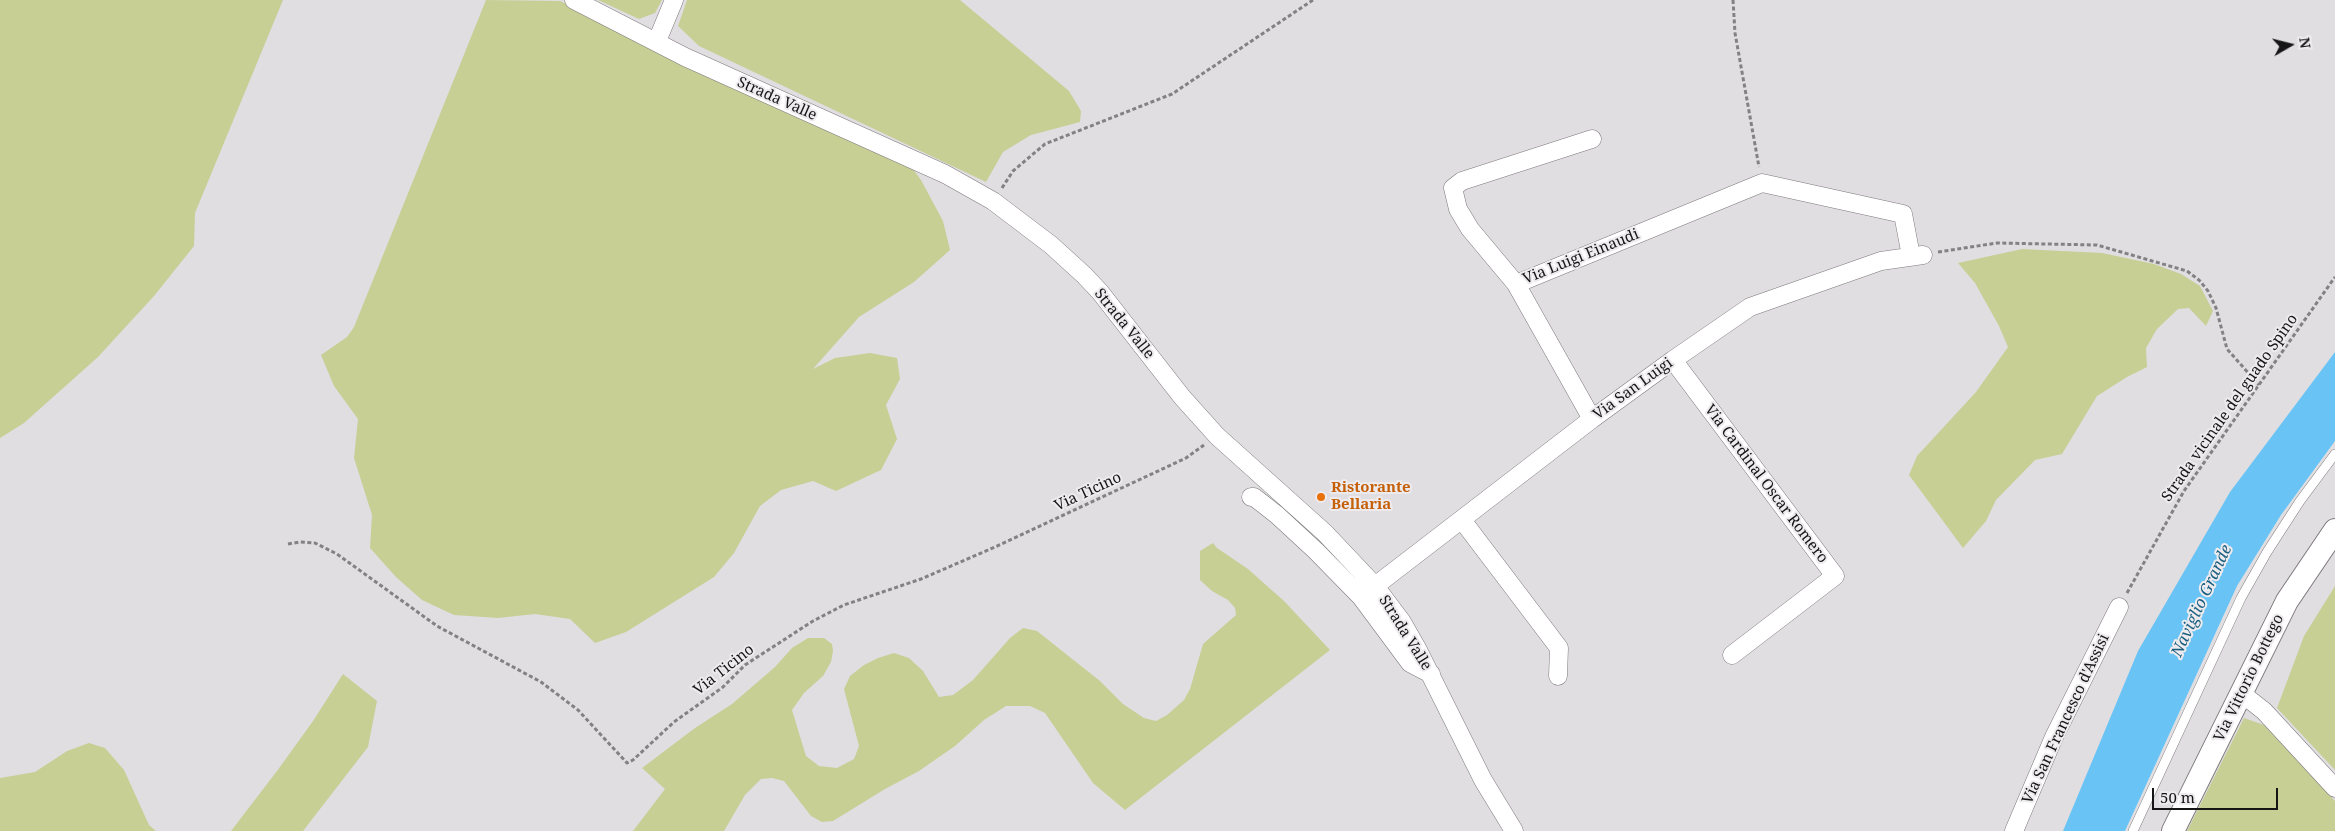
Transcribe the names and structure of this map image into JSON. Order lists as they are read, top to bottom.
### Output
{
  "streets": {
    "street": [
      "Strada Valle",
      "Via Luigi Einaudi",
      "Via San Luigi",
      "Via Cardinal Oscar Romero",
      "Via Vittorio Bottego",
      "Via San Francesco d'Assisi"
    ],
    "path": ["Strada vicinale del guado Spino", "Via Ticino"]
  },
  "crossings": [
    ["Strada Valle", "Via San Luigi"],
    ["Strada Valle", "Via Ticino"],
    ["Via Luigi Einaudi", "Via San Luigi"],
    ["Via San Luigi", "Via Cardinal Oscar Romero"],
    ["Strada vicinale del guado Spino", "Via San Francesco d'Assisi"]
  ],
  "water": ["Naviglio Grande"],
  "places": ["Ristorante Bellaria"],
  "scale_bar": "50 m",
  "north": "right"
}
